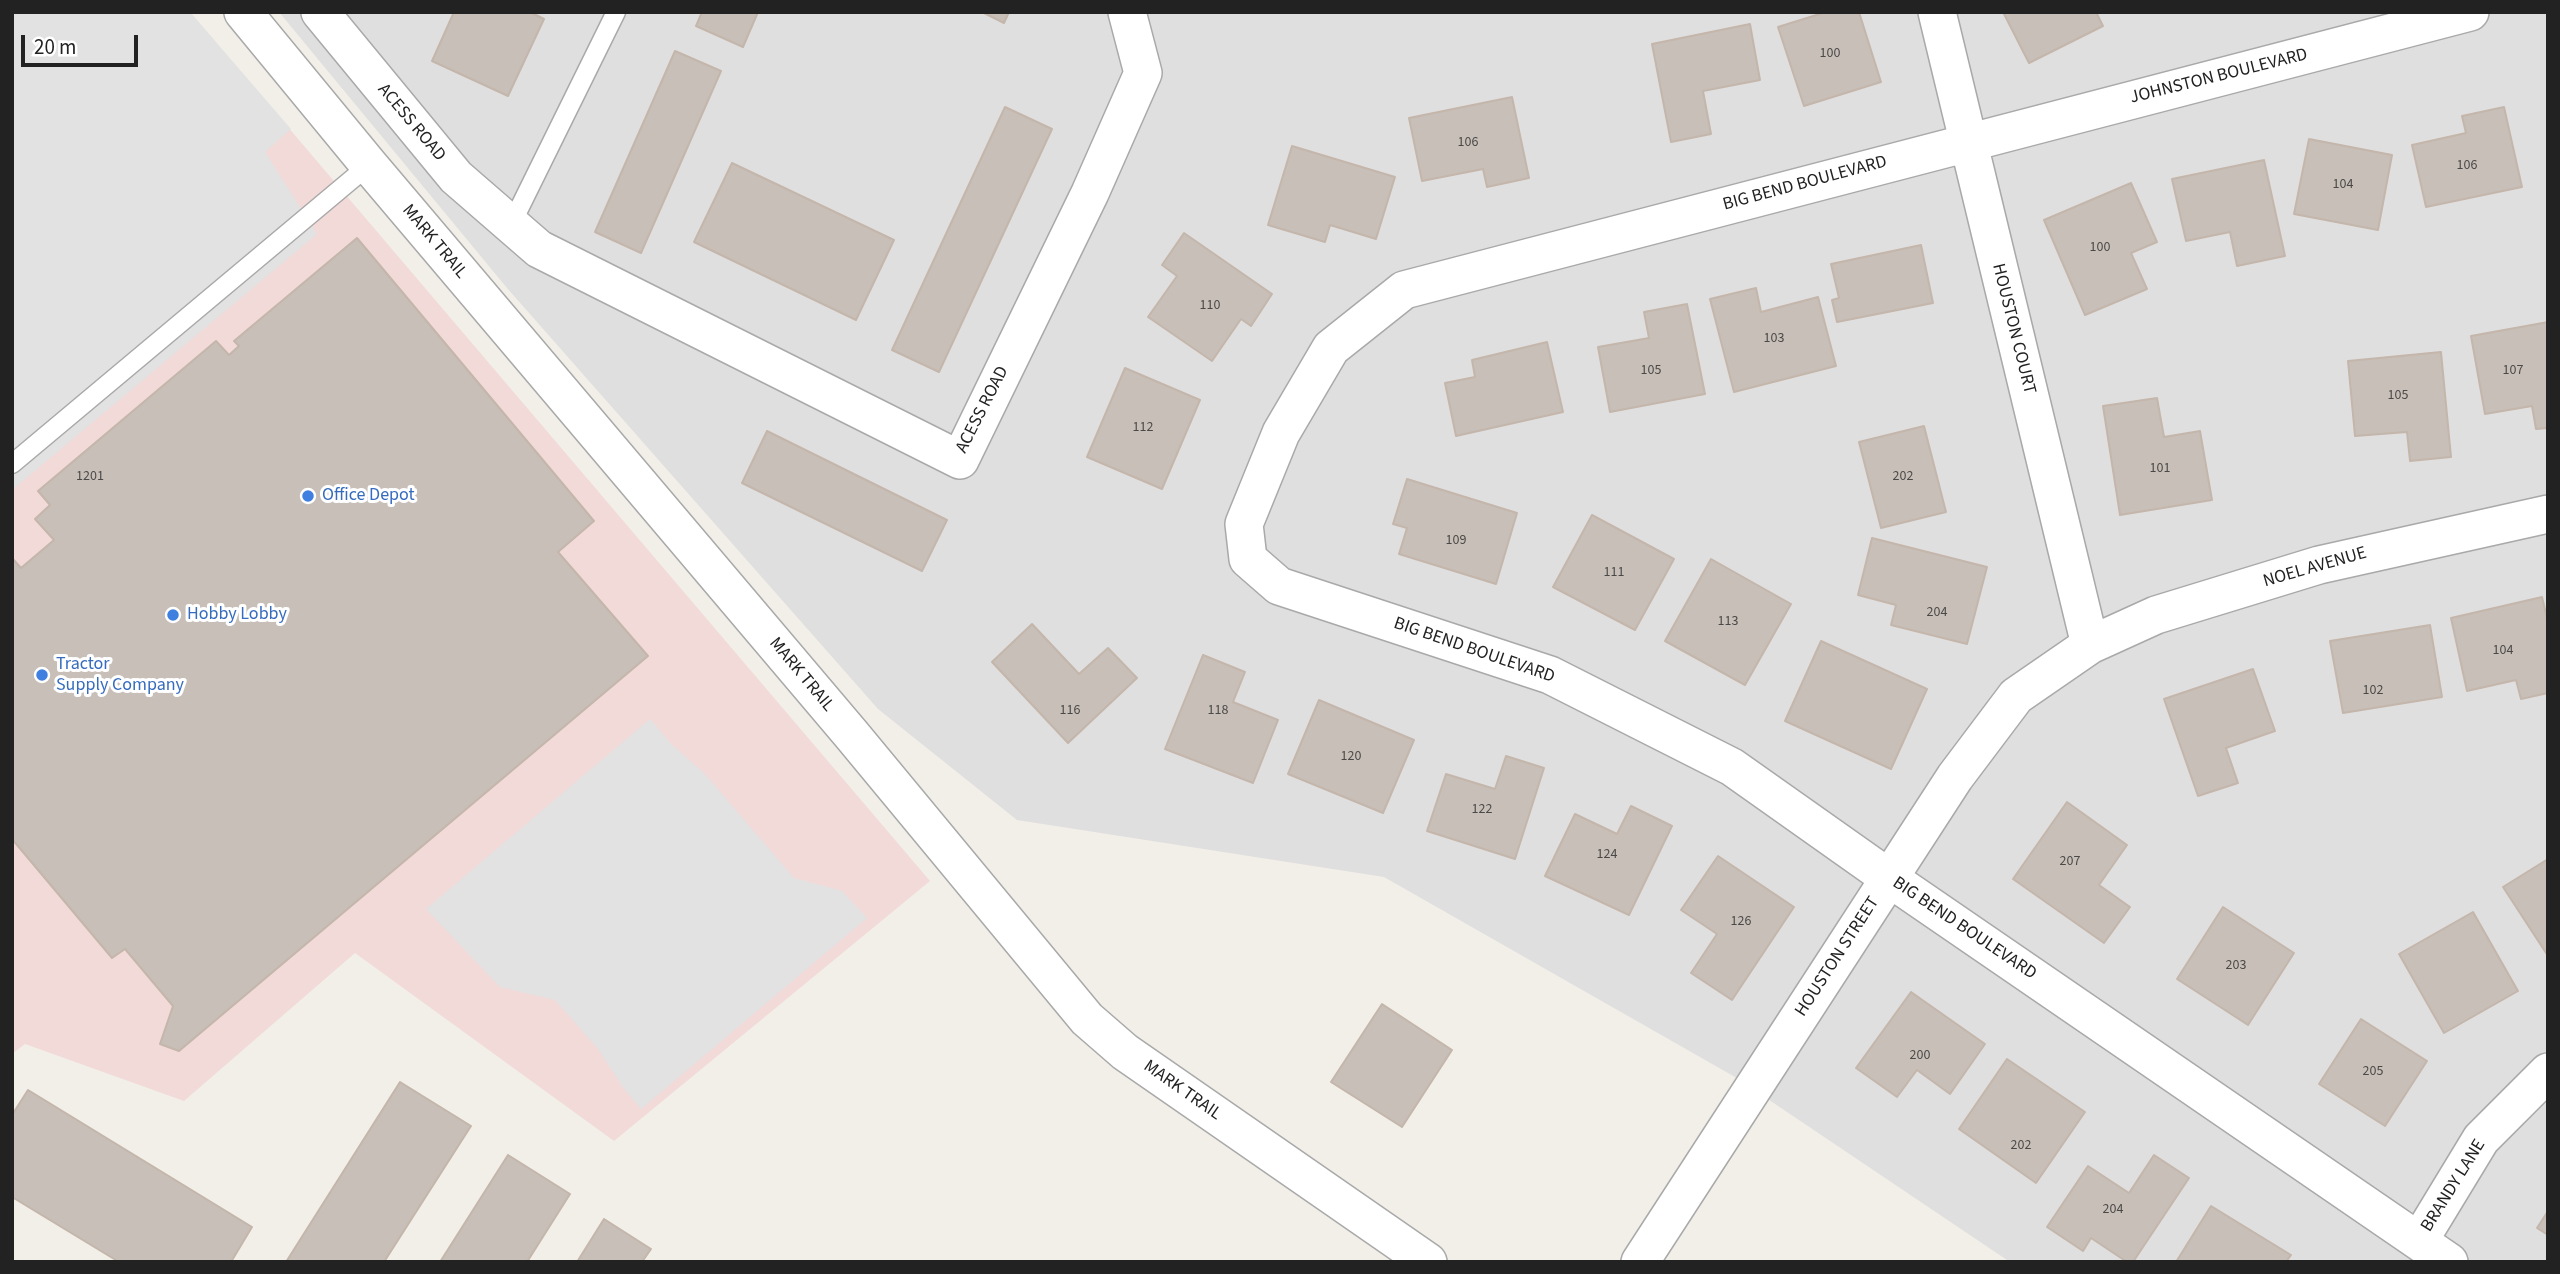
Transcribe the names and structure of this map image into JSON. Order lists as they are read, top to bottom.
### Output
{
  "streets": {
    "street": [
      "JOHNSTON BOULEVARD",
      "ACESS ROAD",
      "BIG BEND BOULEVARD",
      "MARK TRAIL",
      "HOUSTON COURT",
      "NOEL AVENUE",
      "HOUSTON STREET",
      "BRANDY LANE"
    ]
  },
  "crossings": [
    ["JOHNSTON BOULEVARD", "BIG BEND BOULEVARD"],
    ["JOHNSTON BOULEVARD", "HOUSTON COURT"],
    ["BIG BEND BOULEVARD", "HOUSTON COURT"],
    ["BIG BEND BOULEVARD", "HOUSTON STREET"],
    ["BIG BEND BOULEVARD", "BRANDY LANE"],
    ["HOUSTON COURT", "NOEL AVENUE"],
    ["HOUSTON COURT", "HOUSTON STREET"],
    ["NOEL AVENUE", "HOUSTON STREET"]
  ],
  "places": ["Office Depot", "Hobby Lobby", "Tractor Supply Company"],
  "house_numbers": [
    "100",
    "106",
    "106",
    "104",
    "100",
    "110",
    "103",
    "105",
    "107",
    "105",
    "112",
    "101",
    "1201",
    "202",
    "109",
    "111",
    "204",
    "113",
    "104",
    "102",
    "116",
    "118",
    "120",
    "122",
    "124",
    "207",
    "126",
    "203",
    "200",
    "205",
    "202",
    "204"
  ],
  "scale_bar": "20 m"
}
